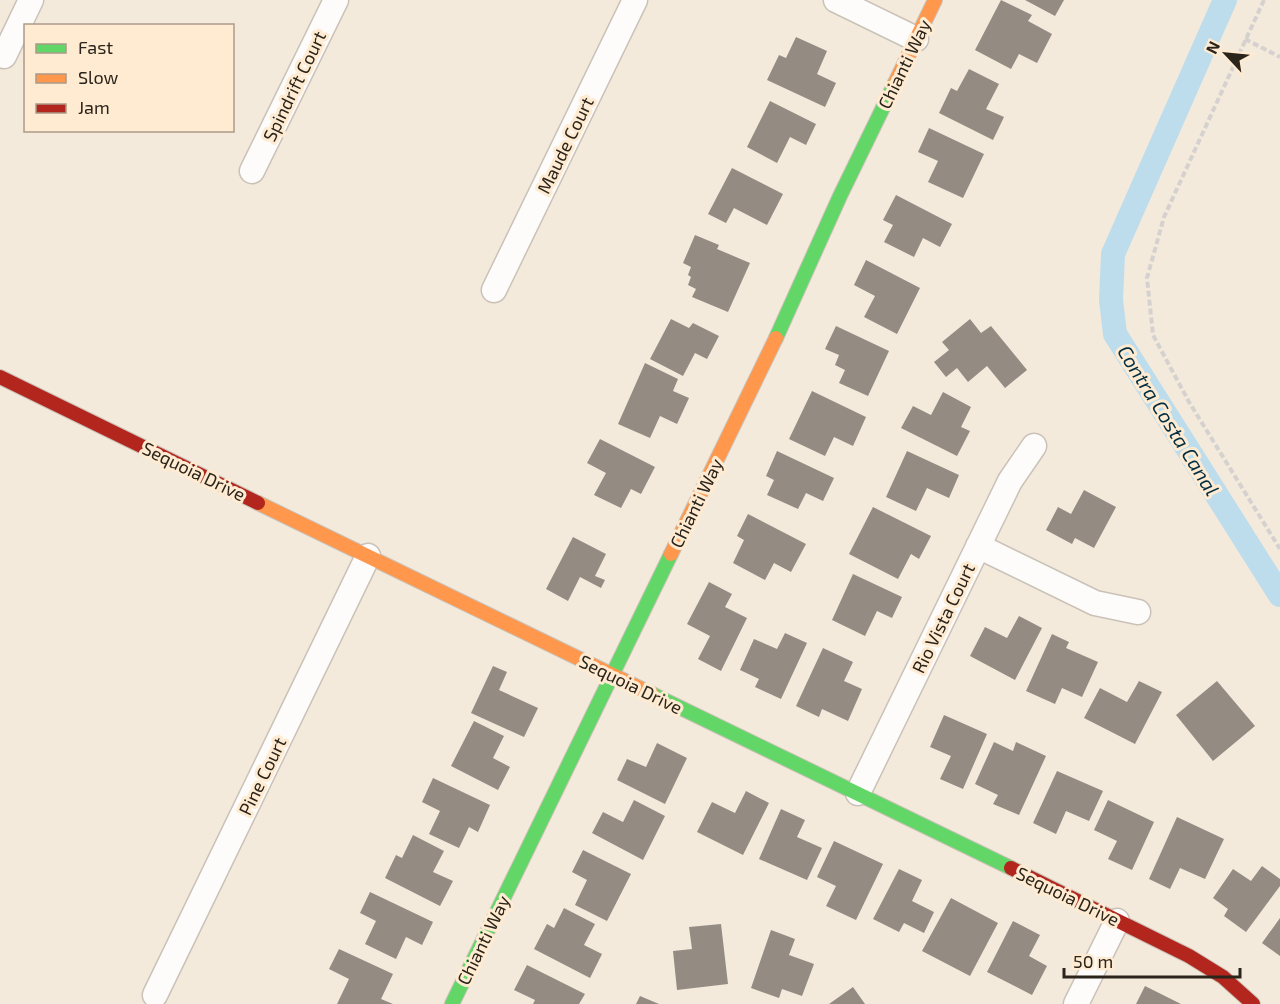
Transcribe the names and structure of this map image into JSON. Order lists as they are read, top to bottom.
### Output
{
  "streets": {
    "street": [
      "Chianti Way",
      "Spindrift Court",
      "Maude Court",
      "Sequoia Drive",
      "Rio Vista Court",
      "Pine Court"
    ]
  },
  "crossings": [
    ["Chianti Way", "Sequoia Drive"],
    ["Sequoia Drive", "Rio Vista Court"],
    ["Sequoia Drive", "Pine Court"]
  ],
  "water": ["Contra Costa Canal"],
  "legend": ["Fast", "Slow", "Jam"],
  "scale_bar": "50 m",
  "north": "top left"
}
